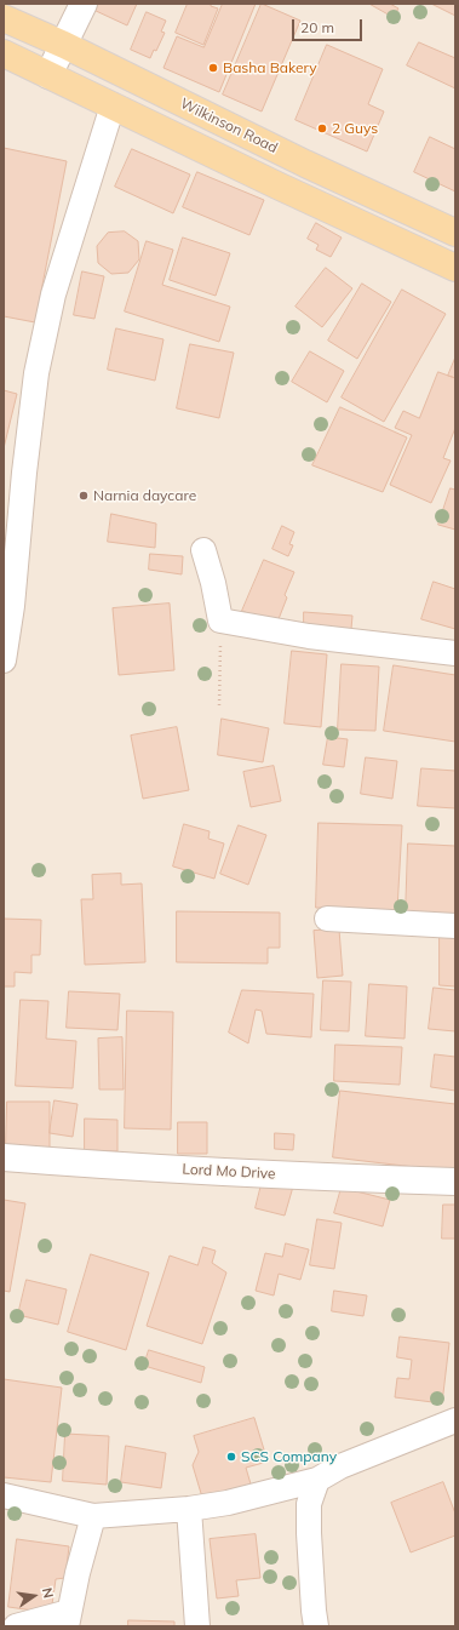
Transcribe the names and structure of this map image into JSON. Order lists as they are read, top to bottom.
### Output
{
  "streets": {
    "main road": ["Wilkinson Road"],
    "street": ["Lord Mo Drive"]
  },
  "places": [
    "Basha Bakery",
    "2 Guys",
    "Narnia daycare",
    "SCS Company"
  ],
  "scale_bar": "20 m",
  "north": "right"
}
